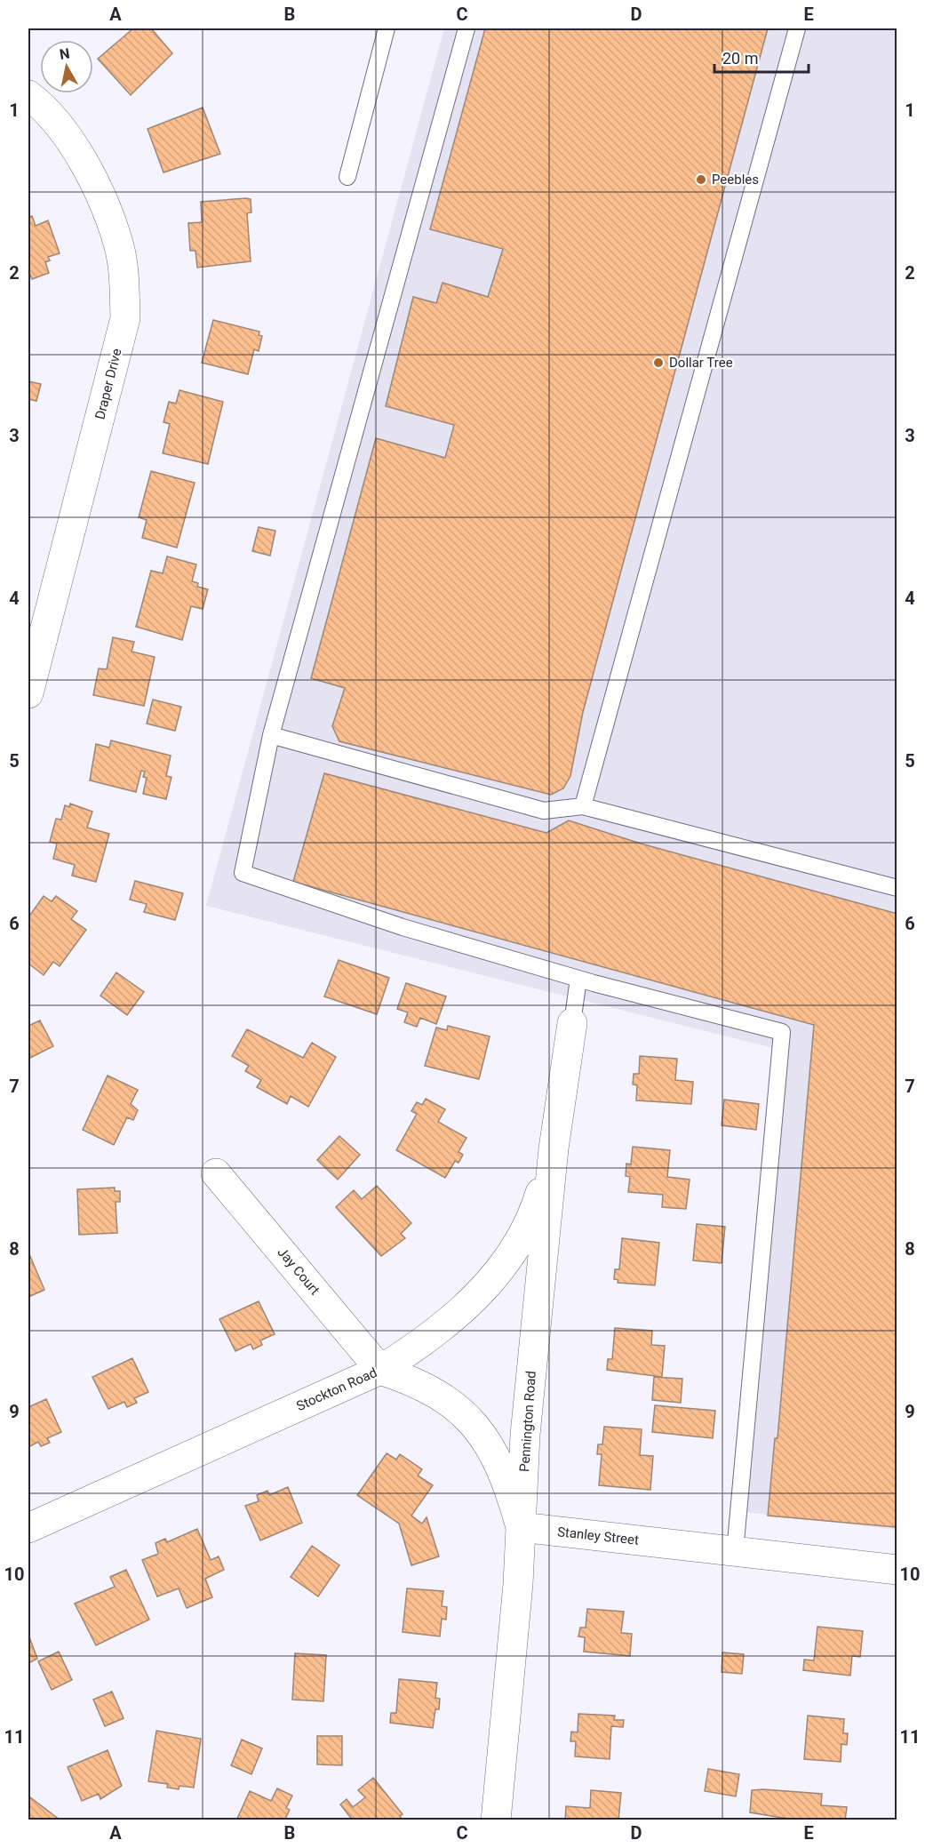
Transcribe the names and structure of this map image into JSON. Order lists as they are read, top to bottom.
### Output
{
  "streets": {
    "street": [
      "Draper Drive",
      "Jay Court",
      "Stockton Road",
      "Pennington Road",
      "Stanley Street"
    ]
  },
  "crossings": [
    ["Jay Court", "Stockton Road"],
    ["Stockton Road", "Pennington Road"],
    ["Pennington Road", "Stanley Street"]
  ],
  "places": ["Peebles", "Dollar Tree"],
  "scale_bar": "20 m",
  "north": "top",
  "grid": {
    "columns": [
      "A",
      "B",
      "C",
      "D",
      "E"
    ],
    "rows": [
      "1",
      "2",
      "3",
      "4",
      "5",
      "6",
      "7",
      "8",
      "9",
      "10",
      "11"
    ]
  }
}
